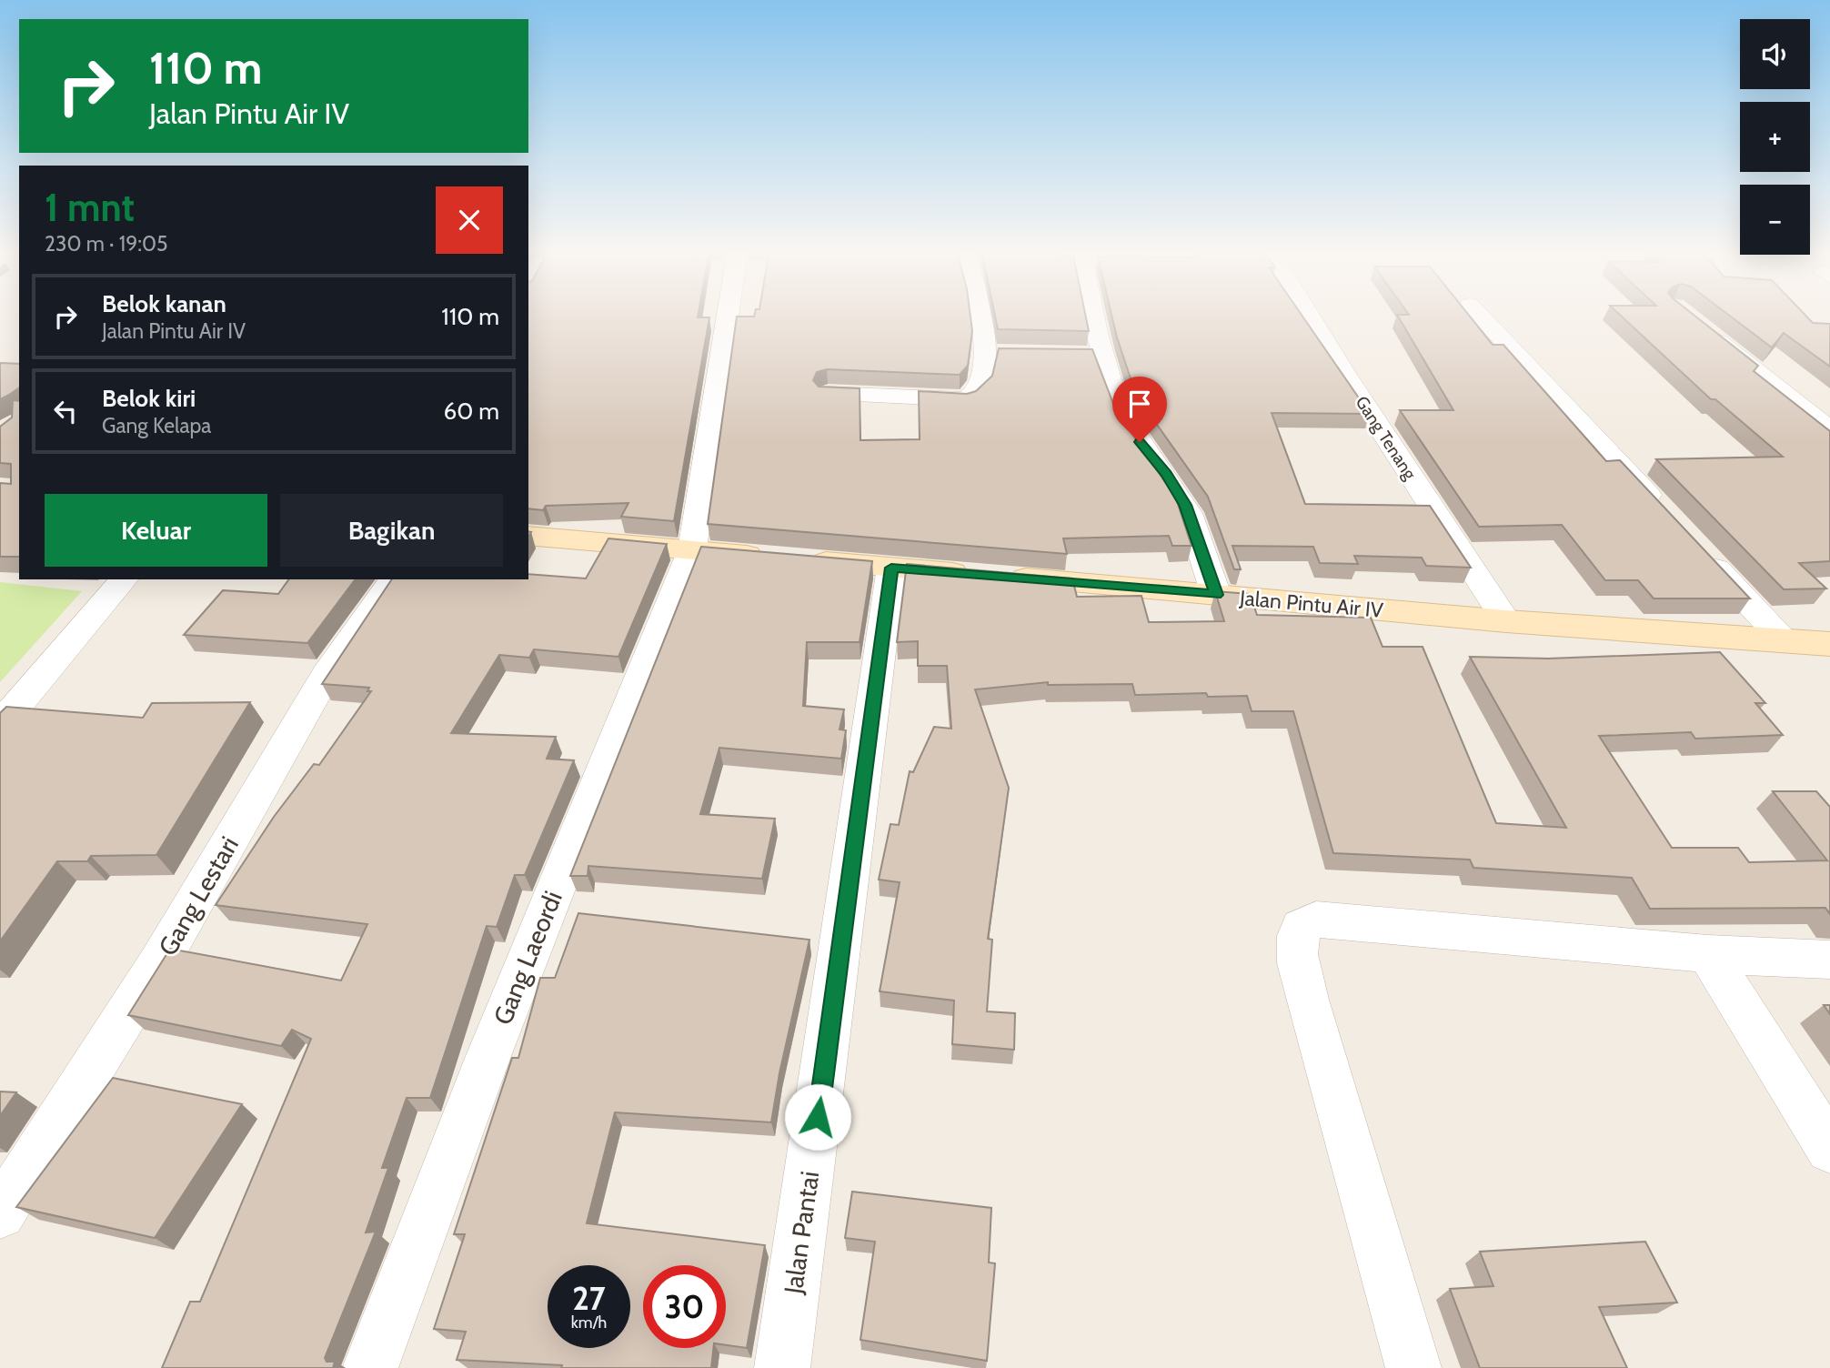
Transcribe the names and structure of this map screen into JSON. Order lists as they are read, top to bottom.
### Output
{
  "streets": {
    "main road": ["Jalan Pintu Air IV"],
    "street": [
      "Gang Tenang",
      "Gang Lestari",
      "Gang Laeordi",
      "Jalan Pantai"
    ]
  },
  "crossings": [
    ["Gang Tenang", "Jalan Pintu Air IV"],
    ["Jalan Pintu Air IV", "Gang Laeordi"],
    ["Jalan Pintu Air IV", "Jalan Pantai"]
  ],
  "page": {
    "map_buttons": ["+", "−"],
    "turn": ["110 m", "Jalan Pintu Air IV"],
    "heading": ["1 mnt", "230 m · 19:05"],
    "list": [
      {
        "name": "Belok kanan",
        "note": "Jalan Pintu Air IV",
        "value": "110 m"
      },
      {
        "name": "Belok kiri",
        "note": "Gang Kelapa",
        "value": "60 m"
      }
    ],
    "buttons": ["Keluar", "Bagikan"],
    "speed": "27 km/h",
    "limit": "30"
  }
}
